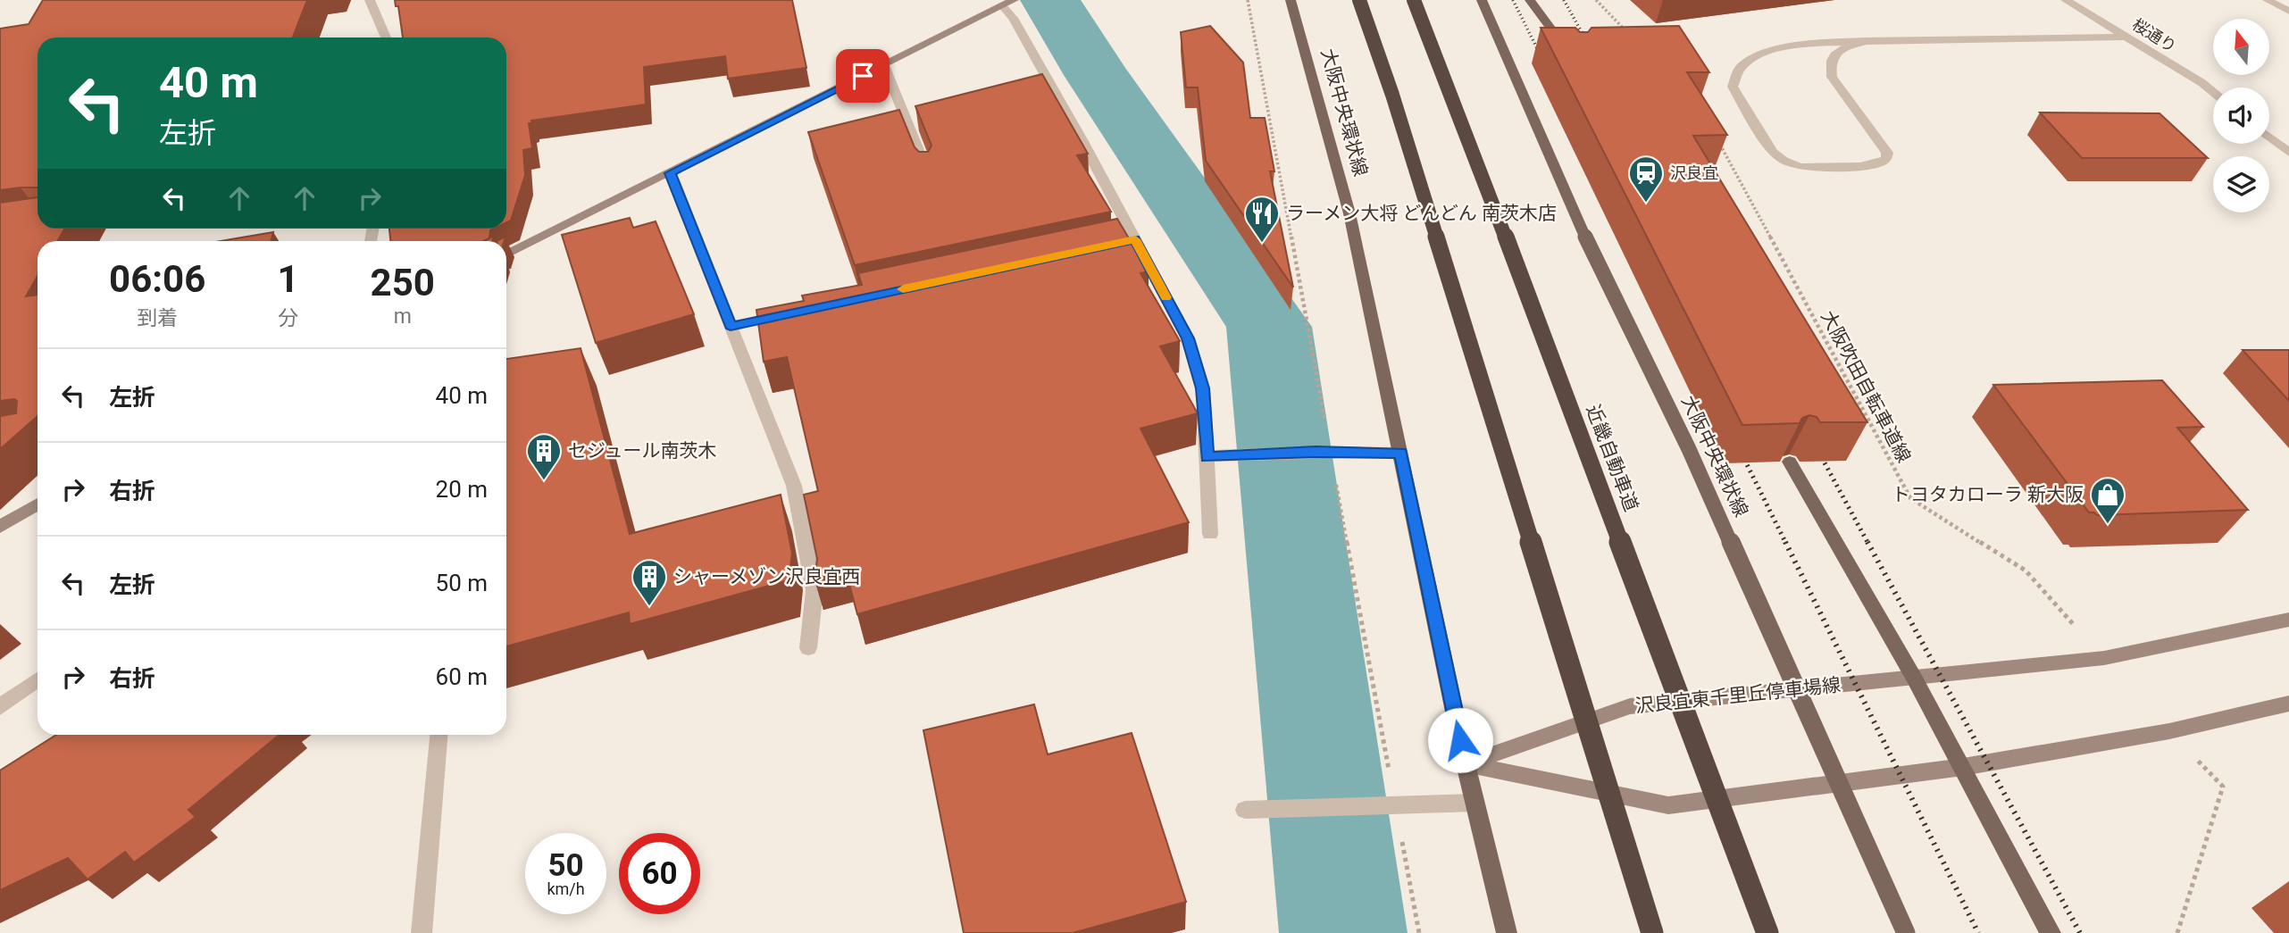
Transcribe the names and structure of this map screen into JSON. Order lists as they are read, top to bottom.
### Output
{
  "streets": {
    "highway": ["近畿自動車道"],
    "main road": ["大阪中央環状線", "沢良宜東千里丘停車場線"],
    "street": ["桜通り"],
    "path": ["大阪吹田自転車道線"]
  },
  "crossings": [
    ["大阪中央環状線", "沢良宜東千里丘停車場線"],
    ["大阪吹田自転車道線", "沢良宜東千里丘停車場線"]
  ],
  "places": {
    "station": ["沢良宜"],
    "restaurant": ["ラーメン大将 どんどん 南茨木店"],
    "building": ["セジュール南茨木", "シャーメゾン沢良宜西"],
    "shop": ["トヨタカローラ 新大阪"]
  },
  "north": "top",
  "page": {
    "turn": ["40 m", "左折"],
    "eta": [
      "06:06",
      "到着",
      "1",
      "分",
      "250",
      "m"
    ],
    "list": [
      {
        "name": "左折",
        "value": "40 m"
      },
      {
        "name": "右折",
        "value": "20 m"
      },
      {
        "name": "左折",
        "value": "50 m"
      },
      {
        "name": "右折",
        "value": "60 m"
      }
    ],
    "speed": "50 km/h",
    "limit": "60"
  }
}
